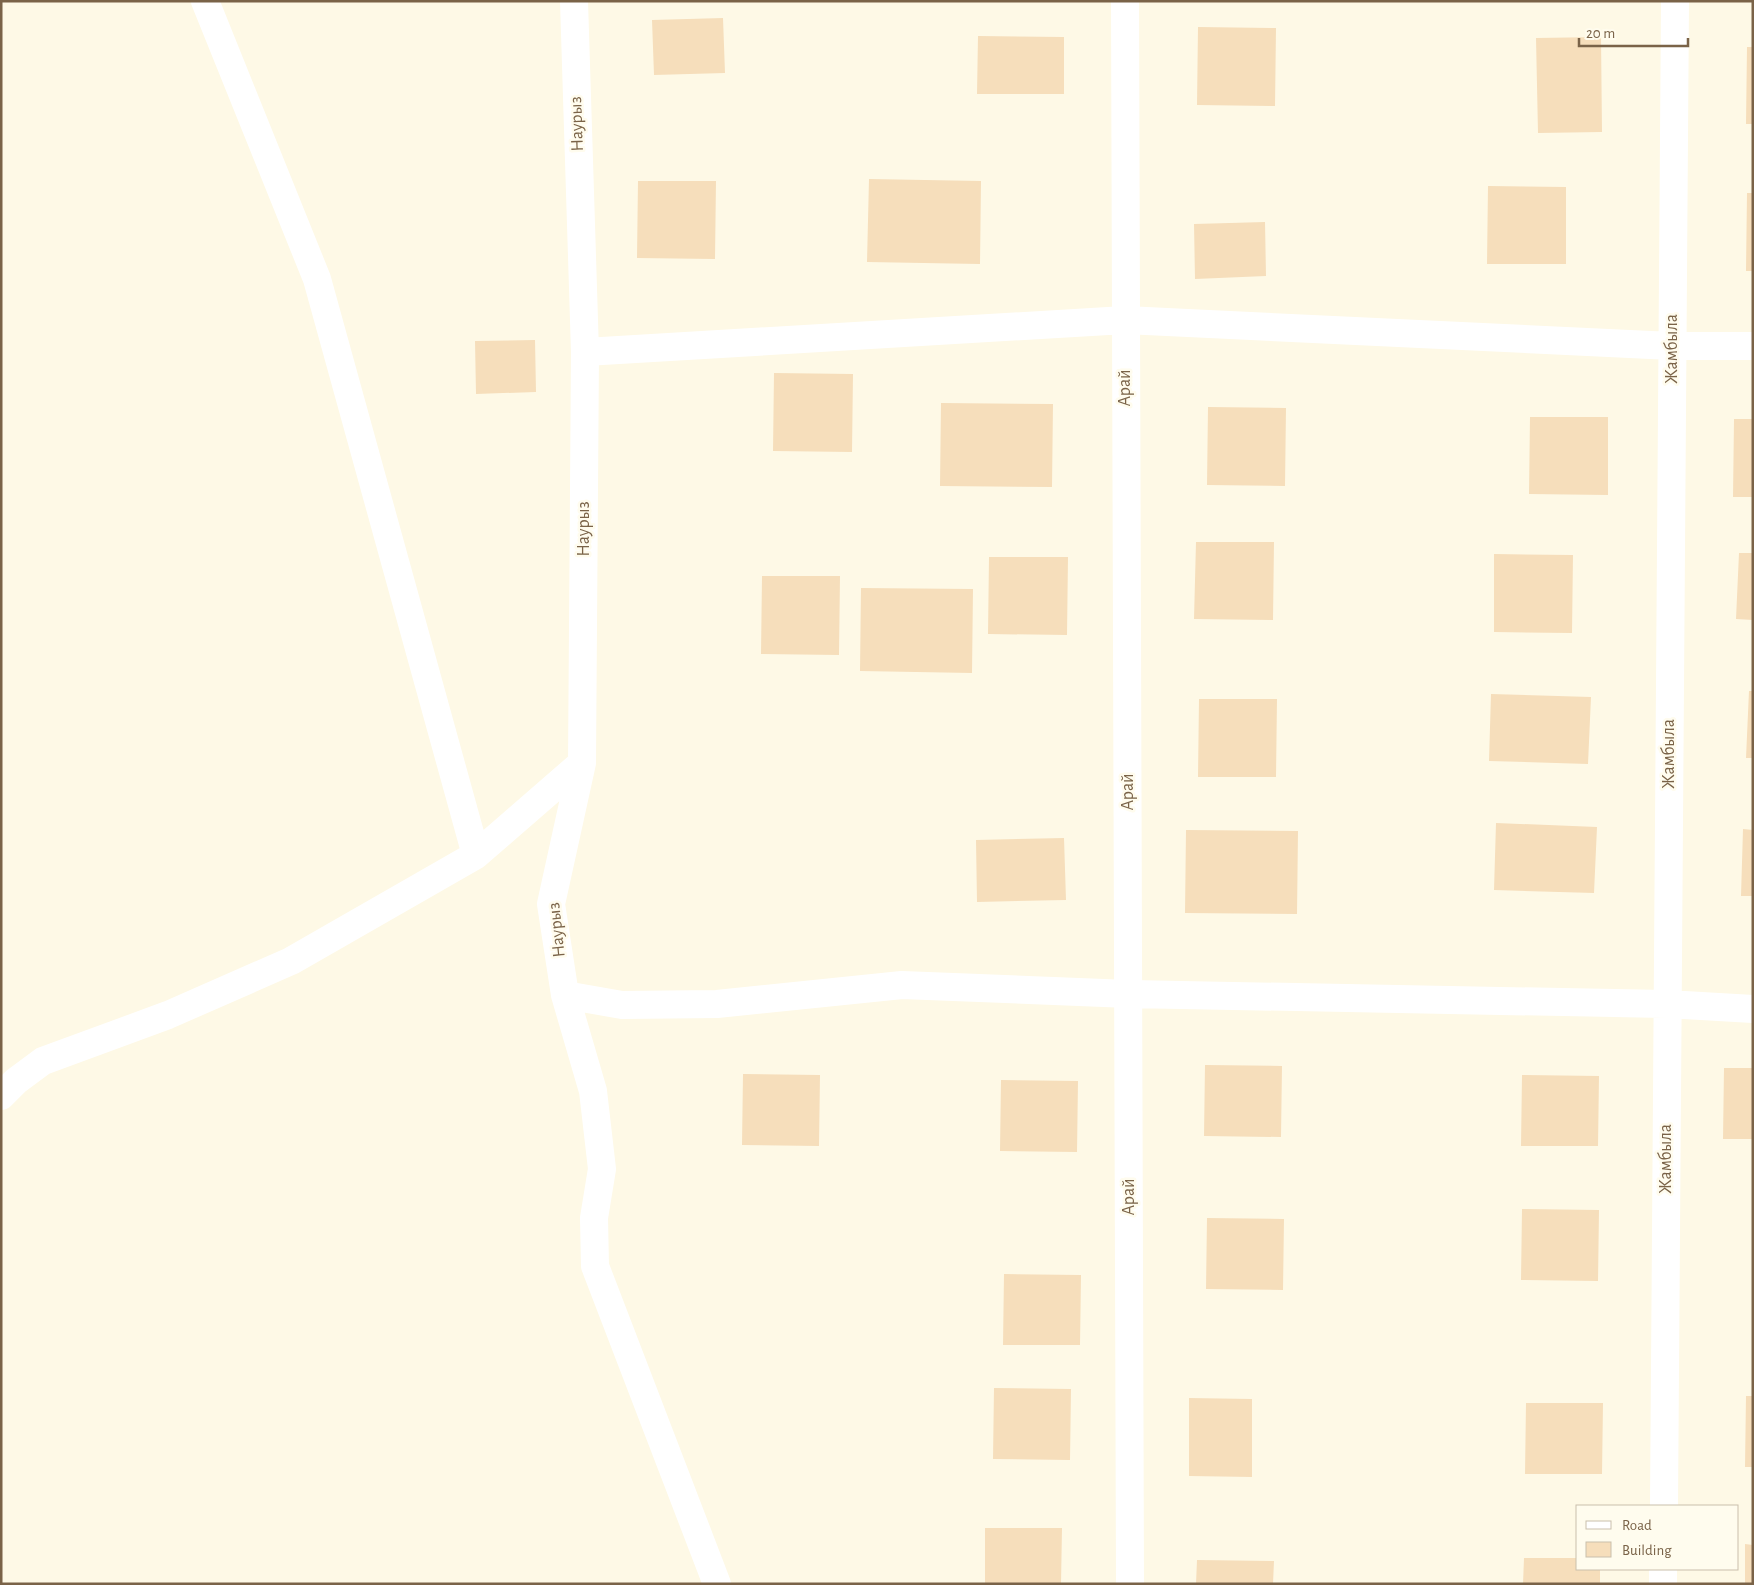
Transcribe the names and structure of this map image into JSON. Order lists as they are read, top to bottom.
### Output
{
  "streets": {
    "street": ["Наурыз", "Жамбыла", "Арай"]
  },
  "legend": ["Road", "Building"],
  "scale_bar": "20 m"
}
